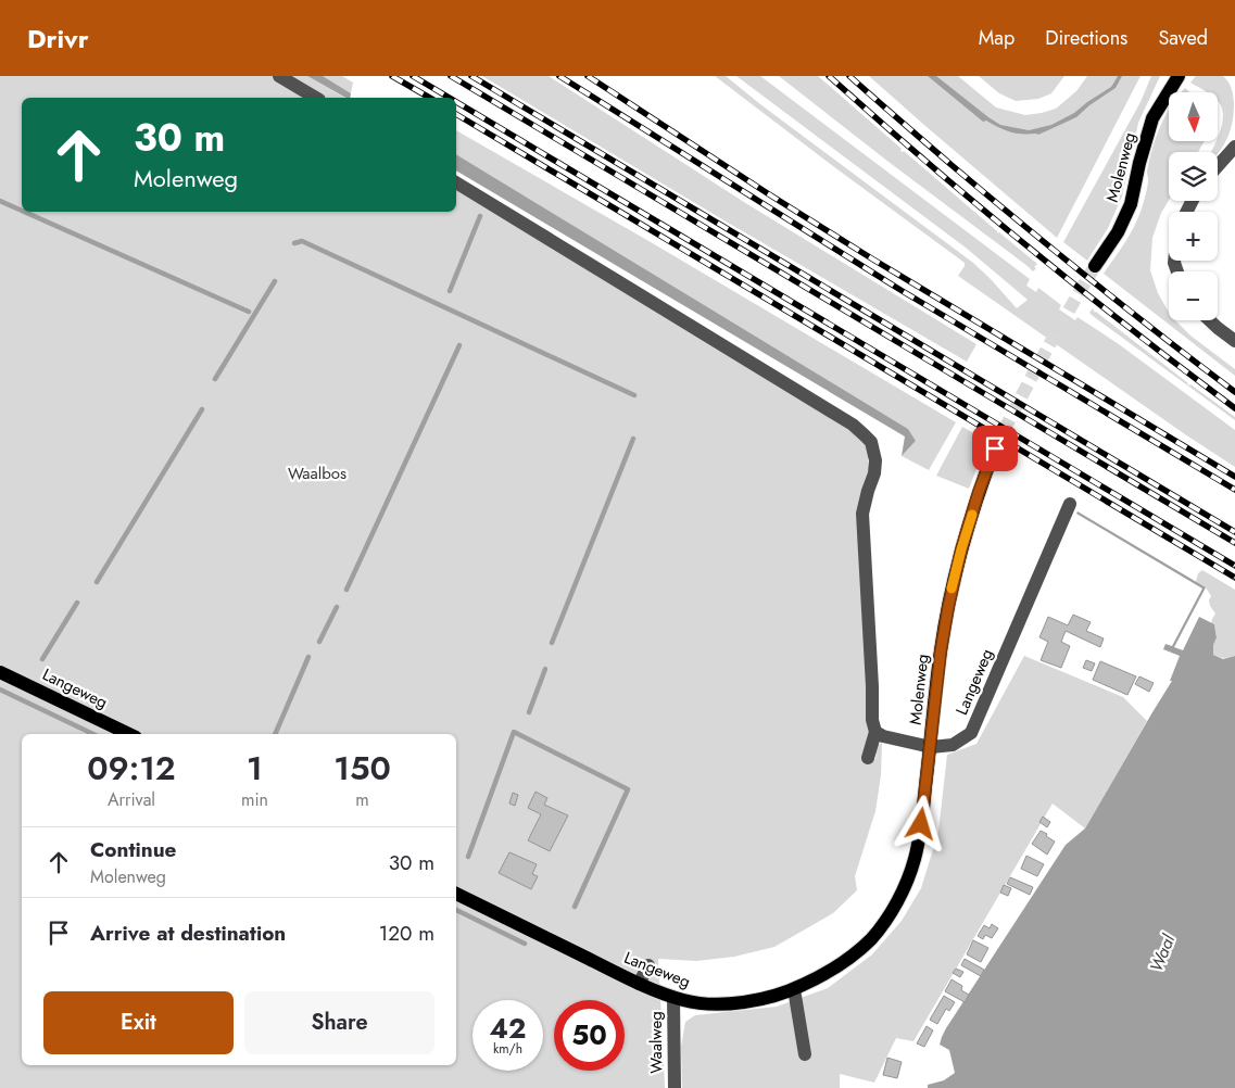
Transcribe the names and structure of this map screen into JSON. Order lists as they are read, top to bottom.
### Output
{
  "streets": {
    "main road": ["Molenweg", "Langeweg"],
    "street": ["Waalweg"]
  },
  "crossings": [
    ["Molenweg", "Langeweg"],
    ["Langeweg", "Waalweg"]
  ],
  "water": ["Waal"],
  "parks": ["Waalbos"],
  "north": "bottom",
  "page": {
    "header": "Drivr",
    "nav": ["Map", "Directions", "Saved"],
    "map_buttons": ["+", "−"],
    "turn": ["30 m", "Molenweg"],
    "eta": [
      "09:12",
      "Arrival",
      "1",
      "min",
      "150",
      "m"
    ],
    "list": [
      {
        "name": "Continue",
        "note": "Molenweg",
        "value": "30 m"
      },
      {
        "name": "Arrive at destination",
        "value": "120 m"
      }
    ],
    "buttons": ["Exit", "Share"],
    "speed": "42 km/h",
    "limit": "50"
  }
}
